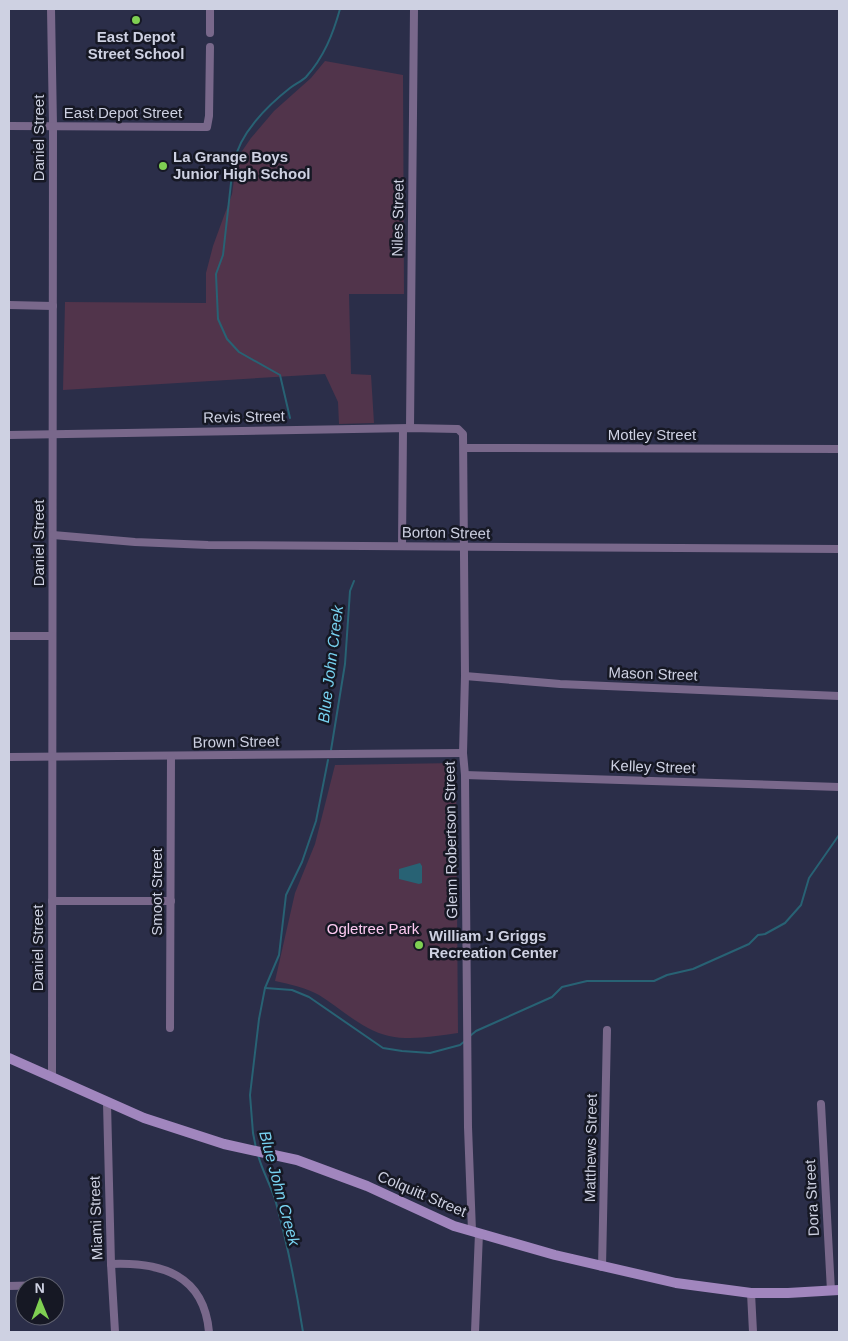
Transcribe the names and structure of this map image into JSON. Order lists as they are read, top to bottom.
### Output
{
  "streets": {
    "street": [
      "East Depot Street",
      "Daniel Street",
      "Niles Street",
      "Revis Street",
      "Motley Street",
      "Borton Street",
      "Mason Street",
      "Brown Street",
      "Kelley Street",
      "Glenn Robertson Street",
      "Smoot Street",
      "Matthews Street",
      "Colquitt Street",
      "Dora Street",
      "Miami Street"
    ]
  },
  "crossings": [
    ["East Depot Street", "Daniel Street"],
    ["Daniel Street", "Revis Street"],
    ["Daniel Street", "Borton Street"],
    ["Daniel Street", "Brown Street"],
    ["Daniel Street", "Colquitt Street"],
    ["Niles Street", "Revis Street"],
    ["Niles Street", "Borton Street"],
    ["Revis Street", "Motley Street"],
    ["Revis Street", "Glenn Robertson Street"],
    ["Motley Street", "Glenn Robertson Street"],
    ["Borton Street", "Glenn Robertson Street"],
    ["Mason Street", "Glenn Robertson Street"],
    ["Brown Street", "Glenn Robertson Street"],
    ["Brown Street", "Smoot Street"],
    ["Kelley Street", "Glenn Robertson Street"],
    ["Glenn Robertson Street", "Colquitt Street"],
    ["Matthews Street", "Colquitt Street"],
    ["Colquitt Street", "Dora Street"],
    ["Colquitt Street", "Miami Street"]
  ],
  "water": ["Blue John Creek"],
  "parks": ["Ogletree Park"],
  "places": ["East Depot Street School", "La Grange Boys Junior High School", "William J Griggs Recreation Center"],
  "north": "top"
}
